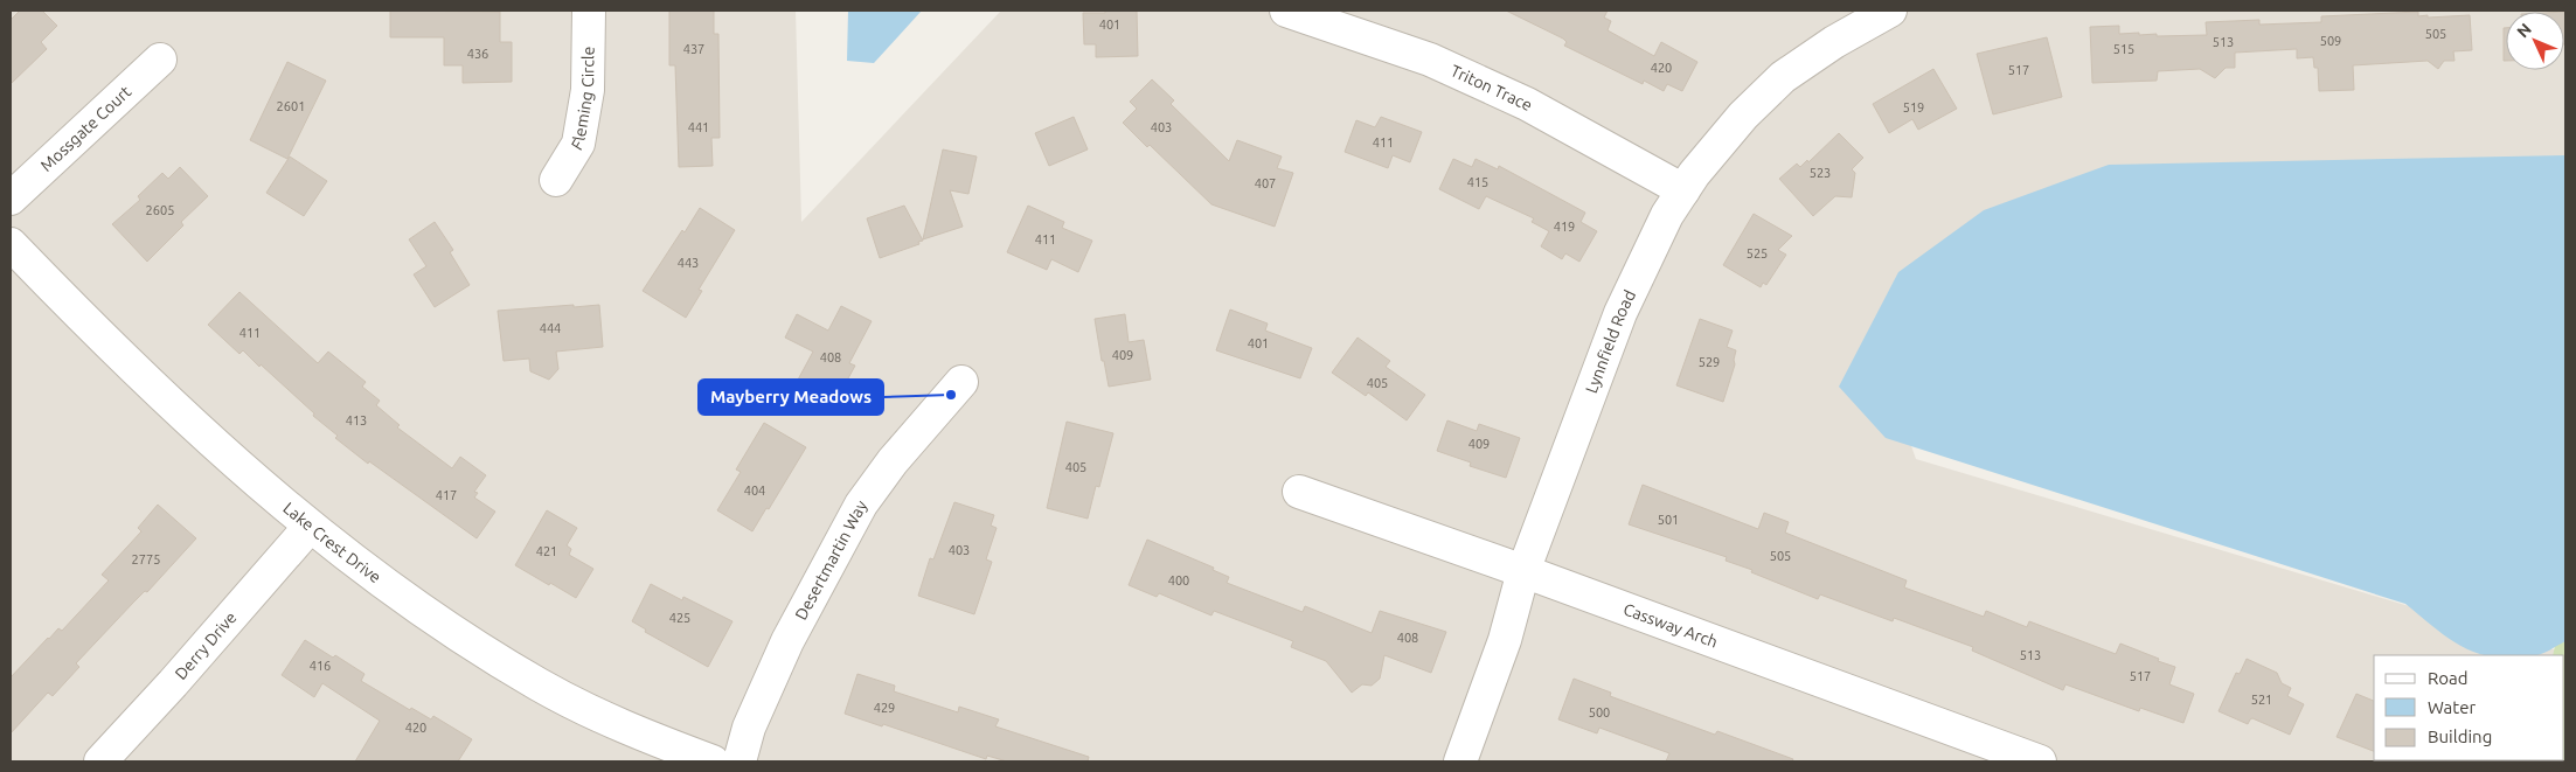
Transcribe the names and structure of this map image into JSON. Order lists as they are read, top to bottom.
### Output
{
  "streets": {
    "street": [
      "Triton Trace",
      "Fleming Circle",
      "Mossgate Court",
      "Lynnfield Road",
      "Lake Crest Drive",
      "Desertmartin Way",
      "Cassway Arch",
      "Derry Drive"
    ]
  },
  "crossings": [
    ["Triton Trace", "Lynnfield Road"],
    ["Lynnfield Road", "Cassway Arch"],
    ["Lake Crest Drive", "Derry Drive"]
  ],
  "places": ["Mayberry Meadows"],
  "house_numbers": [
    "401",
    "505",
    "509",
    "513",
    "437",
    "515",
    "436",
    "420",
    "517",
    "2601",
    "519",
    "441",
    "403",
    "411",
    "523",
    "415",
    "407",
    "2605",
    "419",
    "411",
    "525",
    "443",
    "444",
    "411",
    "401",
    "409",
    "408",
    "529",
    "405",
    "413",
    "409",
    "405",
    "404",
    "417",
    "501",
    "403",
    "421",
    "505",
    "2775",
    "400",
    "425",
    "408",
    "513",
    "416",
    "517",
    "521",
    "429",
    "500",
    "420"
  ],
  "legend": ["Road", "Water", "Building"],
  "north": "top left"
}
